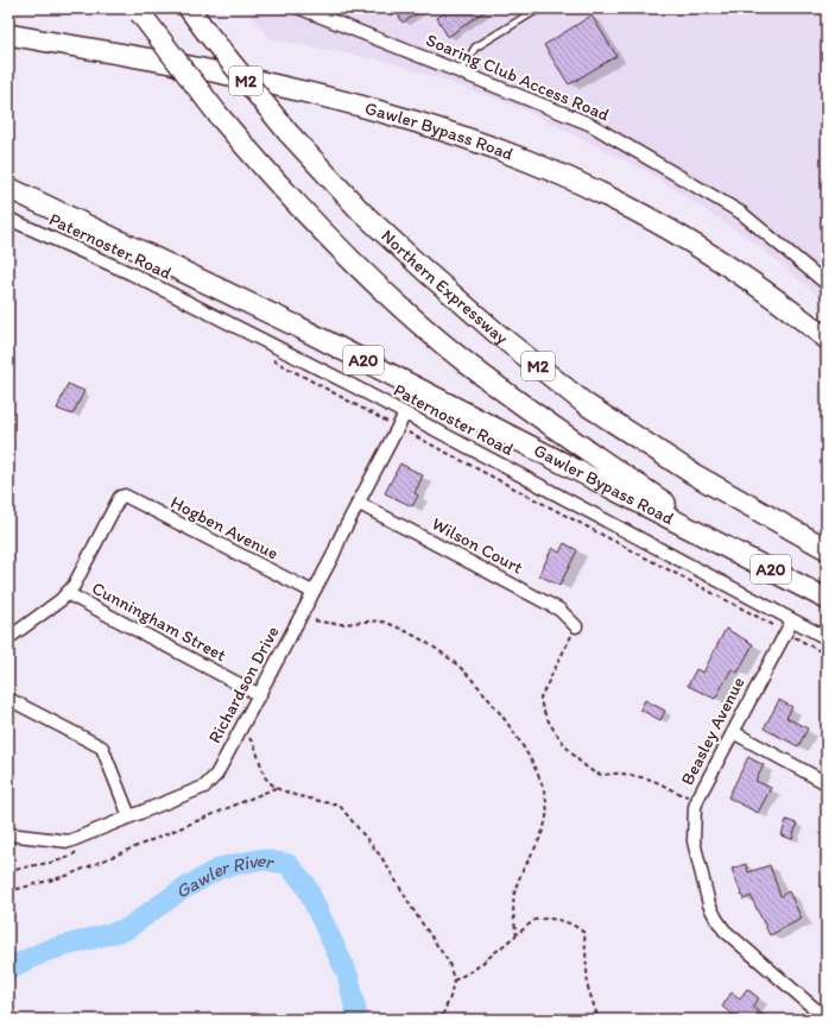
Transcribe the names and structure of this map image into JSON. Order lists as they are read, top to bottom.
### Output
{
  "streets": {
    "highway": [
      "M2",
      "Gawler Bypass Road",
      "Northern Expressway",
      "A20"
    ],
    "street": [
      "Soaring Club Access Road",
      "Paternoster Road",
      "Hogben Avenue",
      "Wilson Court",
      "Cunningham Street",
      "Richardson Drive",
      "Beasley Avenue"
    ]
  },
  "crossings": [
    ["M2", "Gawler Bypass Road"],
    ["M2", "A20"],
    ["Gawler Bypass Road", "A20"],
    ["Paternoster Road", "Richardson Drive"],
    ["Paternoster Road", "Beasley Avenue"],
    ["Hogben Avenue", "Cunningham Street"],
    ["Hogben Avenue", "Richardson Drive"],
    ["Wilson Court", "Richardson Drive"],
    ["Cunningham Street", "Richardson Drive"]
  ],
  "water": ["Gawler River"]
}
